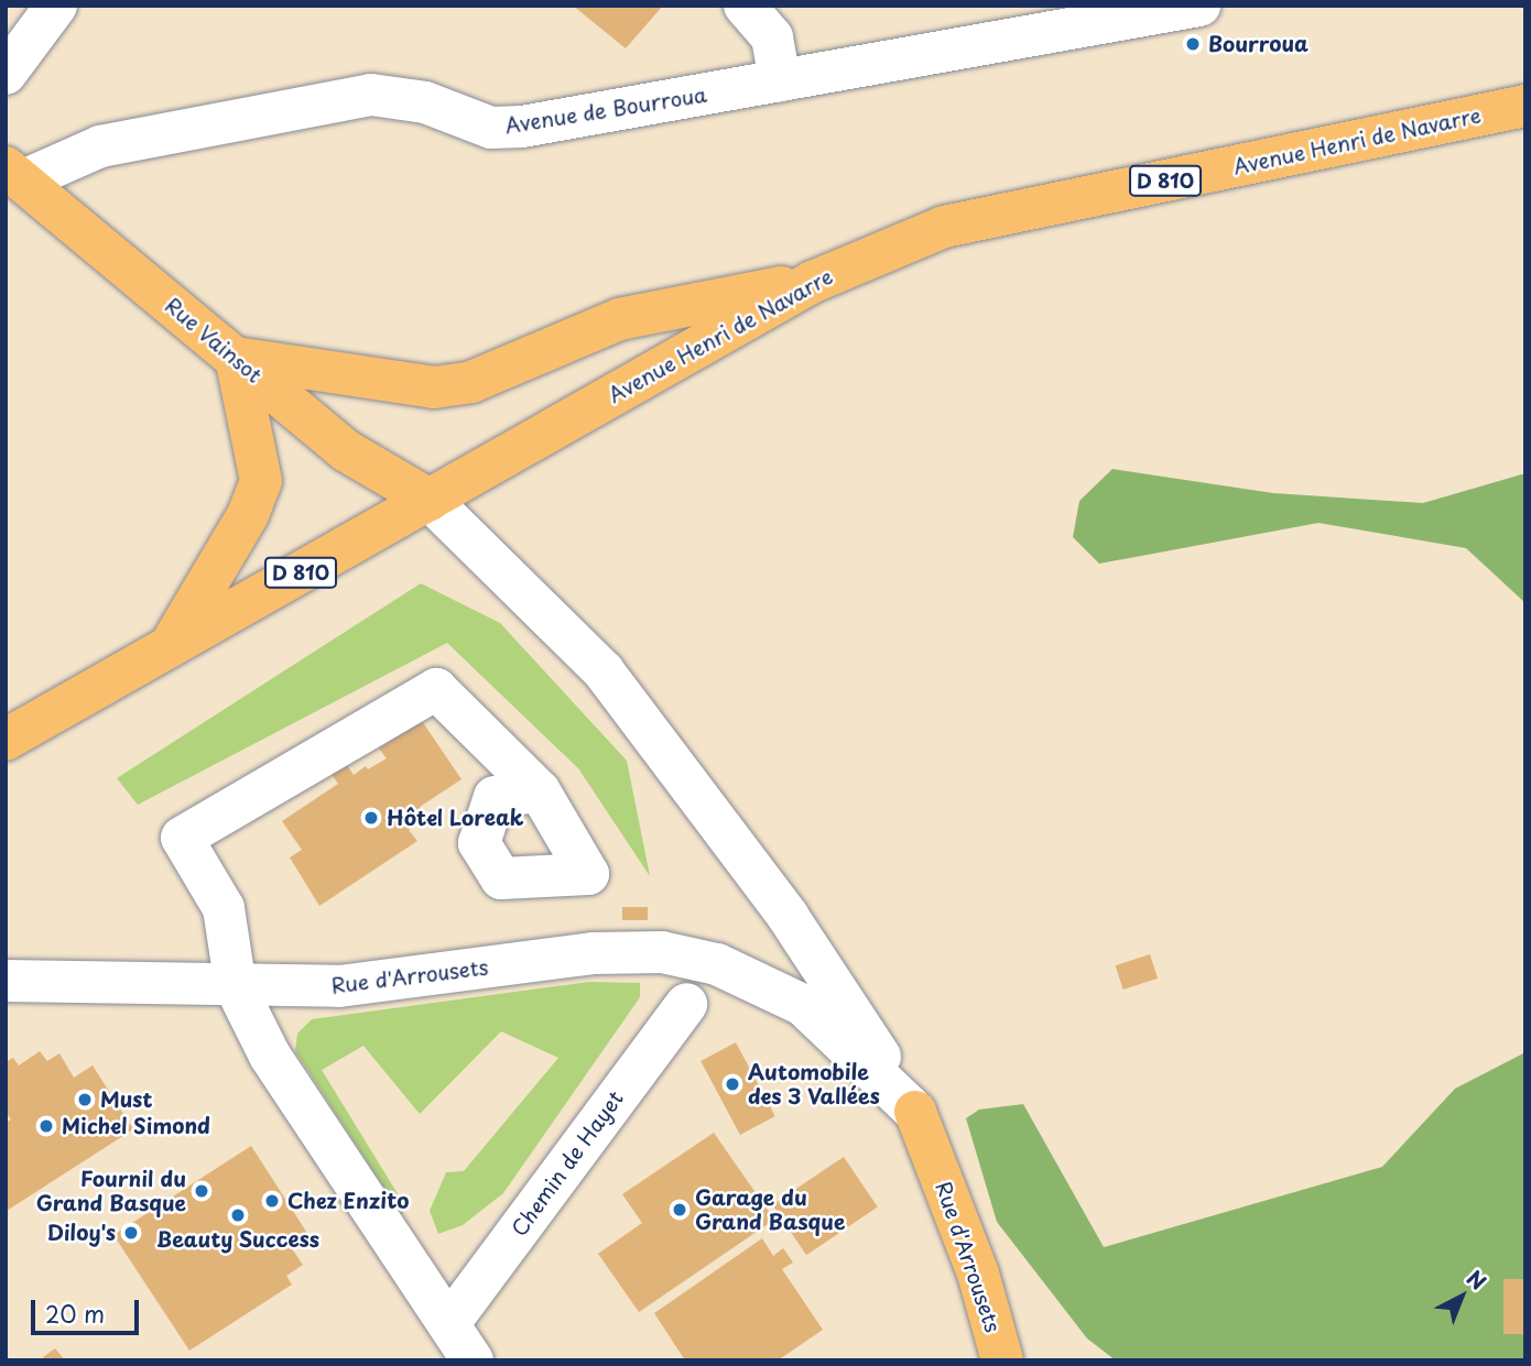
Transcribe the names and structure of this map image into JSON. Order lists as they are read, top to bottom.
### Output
{
  "streets": {
    "main road": [
      "Avenue Henri de Navarre",
      "D 810",
      "Rue Vainsot",
      "Rue d'Arrousets"
    ],
    "street": ["Avenue de Bourroua", "Chemin de Hayet"]
  },
  "crossings": [
    ["Avenue de Bourroua", "Rue Vainsot"],
    ["Avenue Henri de Navarre", "D 810"],
    ["Avenue Henri de Navarre", "Rue Vainsot"],
    ["Avenue Henri de Navarre", "Rue d'Arrousets"],
    ["D 810", "Rue Vainsot"],
    ["D 810", "Rue d'Arrousets"],
    ["Rue Vainsot", "Rue d'Arrousets"]
  ],
  "places": [
    "Bourroua",
    "Hôtel Loreak",
    "Automobile des 3 Vallées",
    "Must",
    "Michel Simond",
    "Fournil du Grand Basque",
    "Chez Enzito",
    "Garage du Grand Basque",
    "Beauty Success",
    "Diloy's"
  ],
  "scale_bar": "20 m",
  "north": "top right"
}
